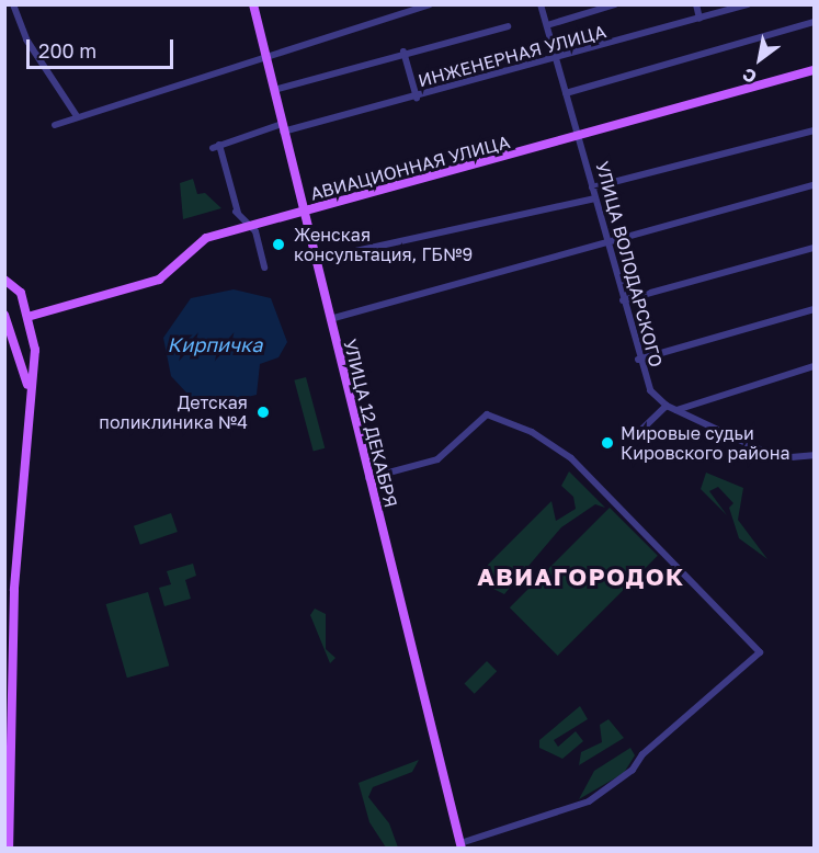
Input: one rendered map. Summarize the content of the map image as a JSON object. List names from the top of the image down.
{
  "streets": {
    "main road": ["АВИАЦИОННАЯ УЛИЦА", "УЛИЦА 12 ДЕКАБРЯ"],
    "street": ["ИНЖЕНЕРНАЯ УЛИЦА", "УЛИЦА ВОЛОДАРСКОГО"]
  },
  "crossings": [
    ["ИНЖЕНЕРНАЯ УЛИЦА", "АВИАЦИОННАЯ УЛИЦА"],
    ["ИНЖЕНЕРНАЯ УЛИЦА", "УЛИЦА ВОЛОДАРСКОГО"],
    ["ИНЖЕНЕРНАЯ УЛИЦА", "УЛИЦА 12 ДЕКАБРЯ"],
    ["АВИАЦИОННАЯ УЛИЦА", "УЛИЦА ВОЛОДАРСКОГО"],
    ["АВИАЦИОННАЯ УЛИЦА", "УЛИЦА 12 ДЕКАБРЯ"]
  ],
  "districts": ["АВИАГОРОДОК"],
  "water": ["Кирпичка"],
  "places": ["Женская консультация, ГБ№9", "Детская поликлиника №4", "Мировые судьи Кировского района"],
  "scale_bar": "200 m",
  "north": "bottom left"
}
